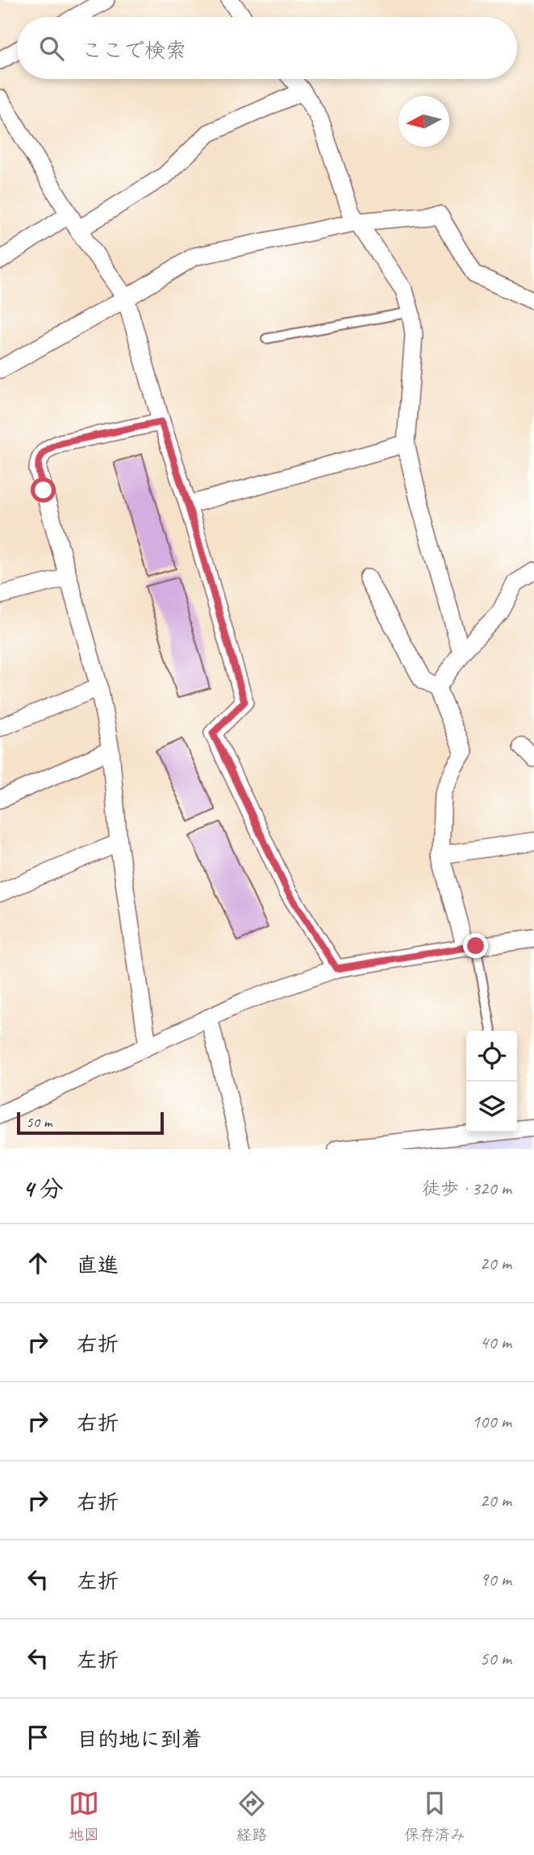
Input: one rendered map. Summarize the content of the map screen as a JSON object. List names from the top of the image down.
{
  "scale_bar": "50 m",
  "north": "left",
  "page": {
    "search": "ここで検索",
    "scale": "50 m",
    "heading": ["4 分", "徒歩 · 320 m"],
    "list": [
      ["直進", "20 m"],
      ["右折", "40 m"],
      ["右折", "100 m"],
      ["右折", "20 m"],
      ["左折", "90 m"],
      ["左折", "50 m"],
      "目的地に到着"
    ],
    "nav": ["地図", "経路", "保存済み"]
  }
}
